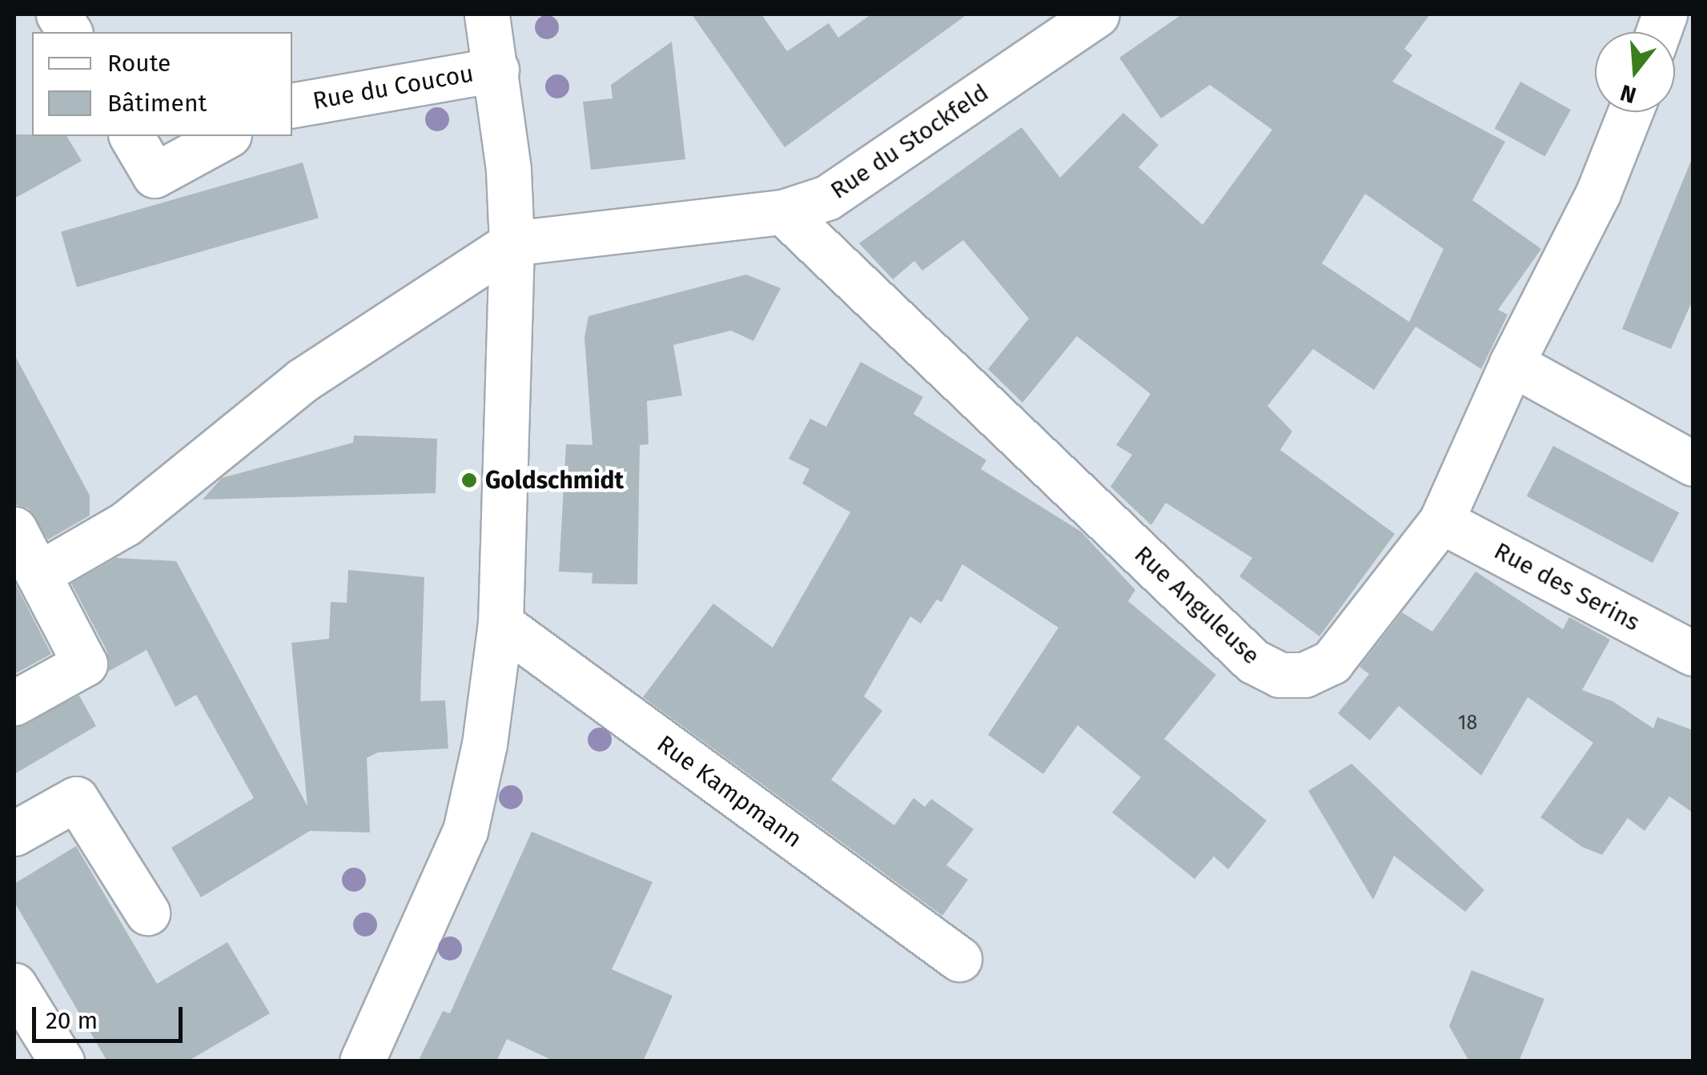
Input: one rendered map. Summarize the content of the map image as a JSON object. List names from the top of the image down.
{
  "streets": {
    "street": [
      "Rue du Coucou",
      "Rue du Stockfeld",
      "Rue des Serins",
      "Rue Anguleuse",
      "Rue Kampmann"
    ]
  },
  "crossings": [
    ["Rue du Stockfeld", "Rue Anguleuse"],
    ["Rue des Serins", "Rue Anguleuse"]
  ],
  "places": ["Goldschmidt"],
  "house_numbers": ["18"],
  "legend": ["Route", "Bâtiment"],
  "scale_bar": "20 m",
  "north": "bottom"
}
